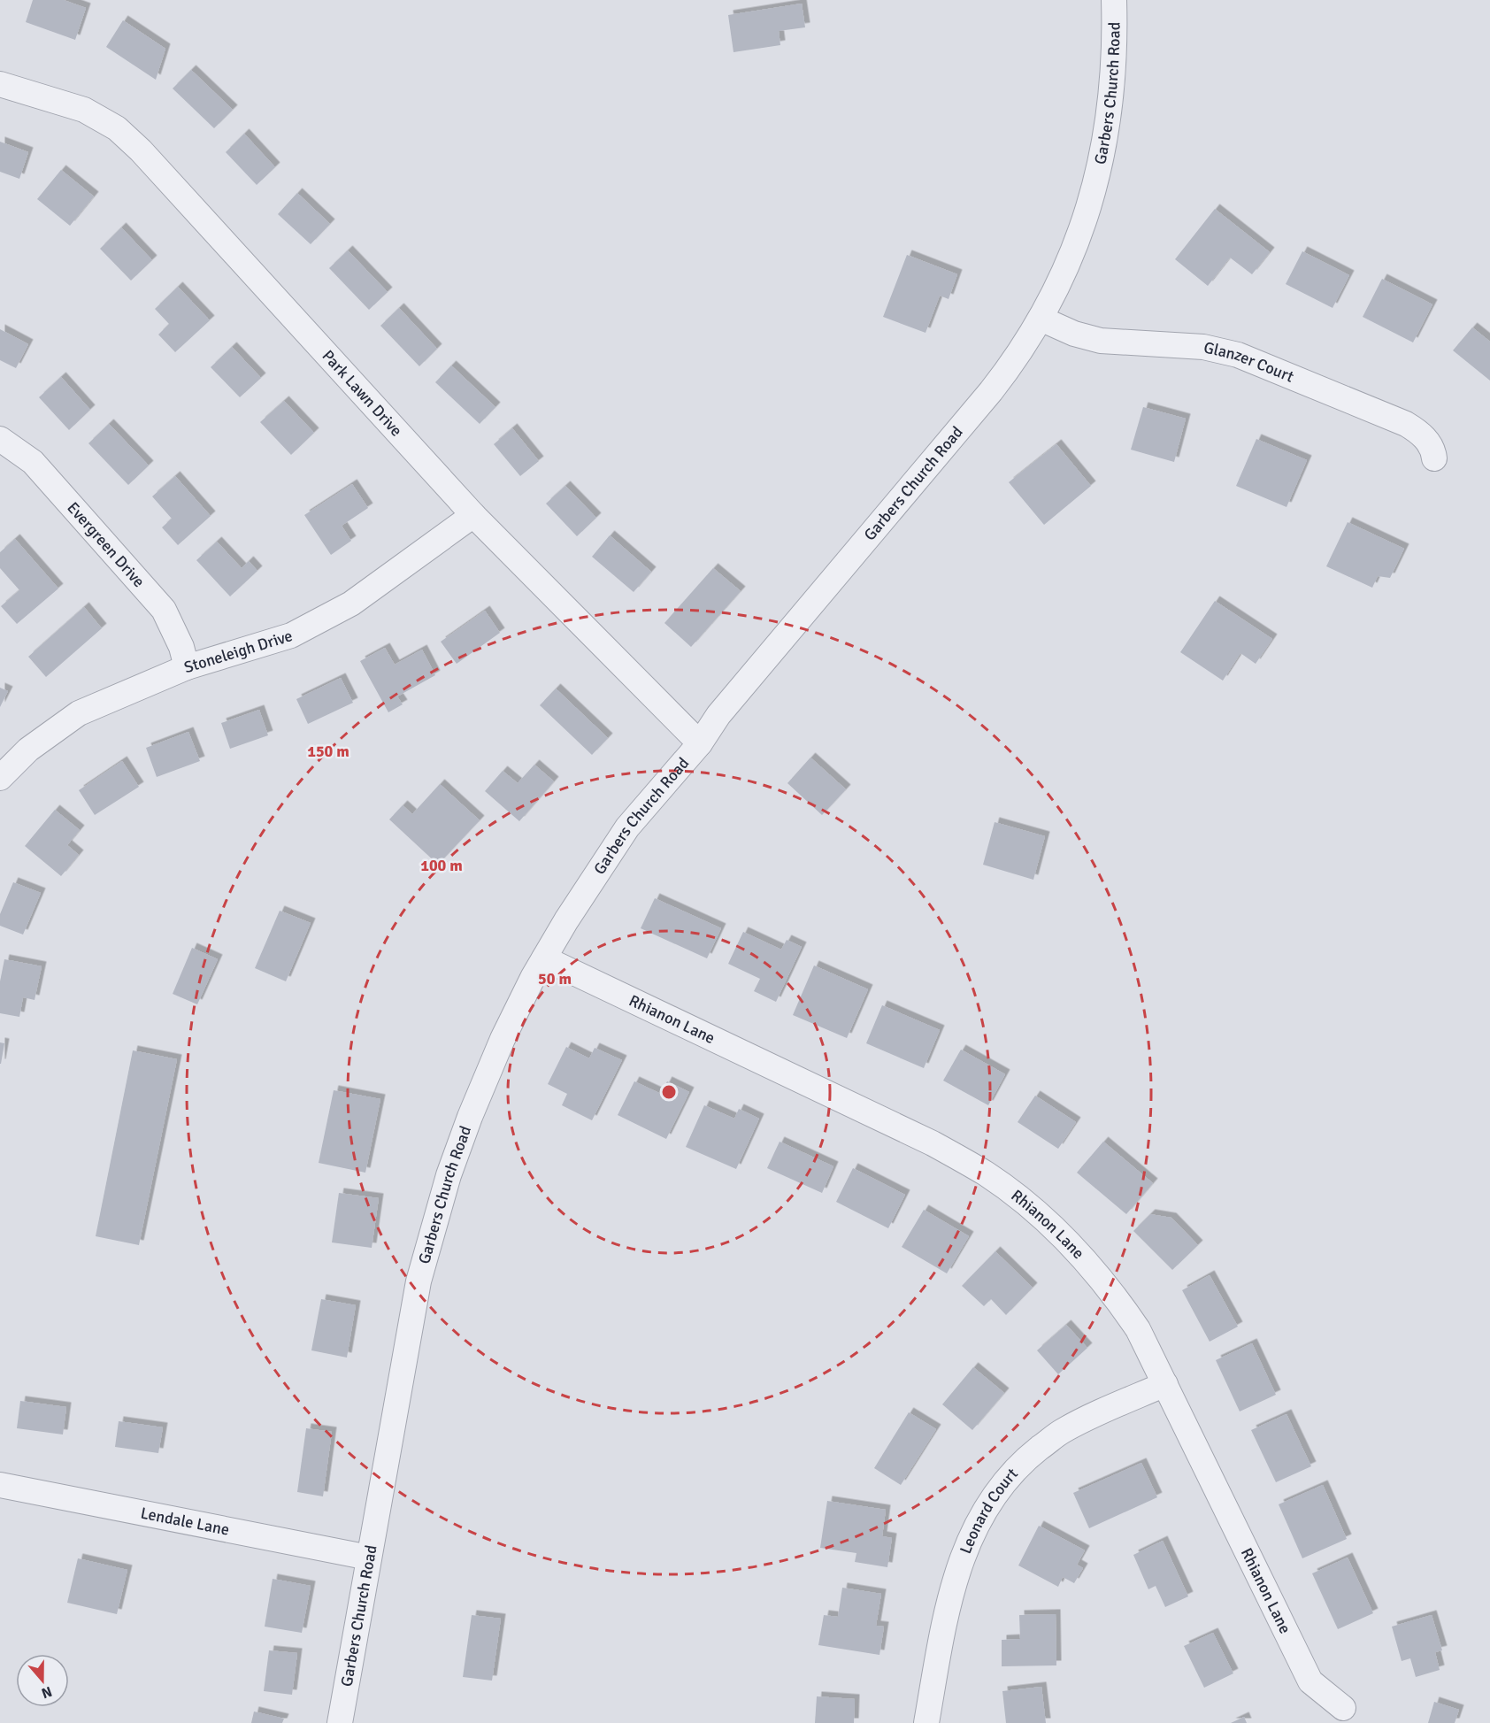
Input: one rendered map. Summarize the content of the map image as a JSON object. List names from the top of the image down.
{
  "streets": {
    "street": [
      "Garbers Church Road",
      "Glanzer Court",
      "Park Lawn Drive",
      "Evergreen Drive",
      "Stoneleigh Drive",
      "Rhianon Lane",
      "Leonard Court",
      "Lendale Lane"
    ]
  },
  "crossings": [
    ["Garbers Church Road", "Glanzer Court"],
    ["Garbers Church Road", "Park Lawn Drive"],
    ["Garbers Church Road", "Rhianon Lane"],
    ["Garbers Church Road", "Lendale Lane"],
    ["Park Lawn Drive", "Stoneleigh Drive"],
    ["Evergreen Drive", "Stoneleigh Drive"],
    ["Rhianon Lane", "Leonard Court"]
  ],
  "north": "bottom",
  "rings": ["150 m", "100 m", "50 m"]
}
